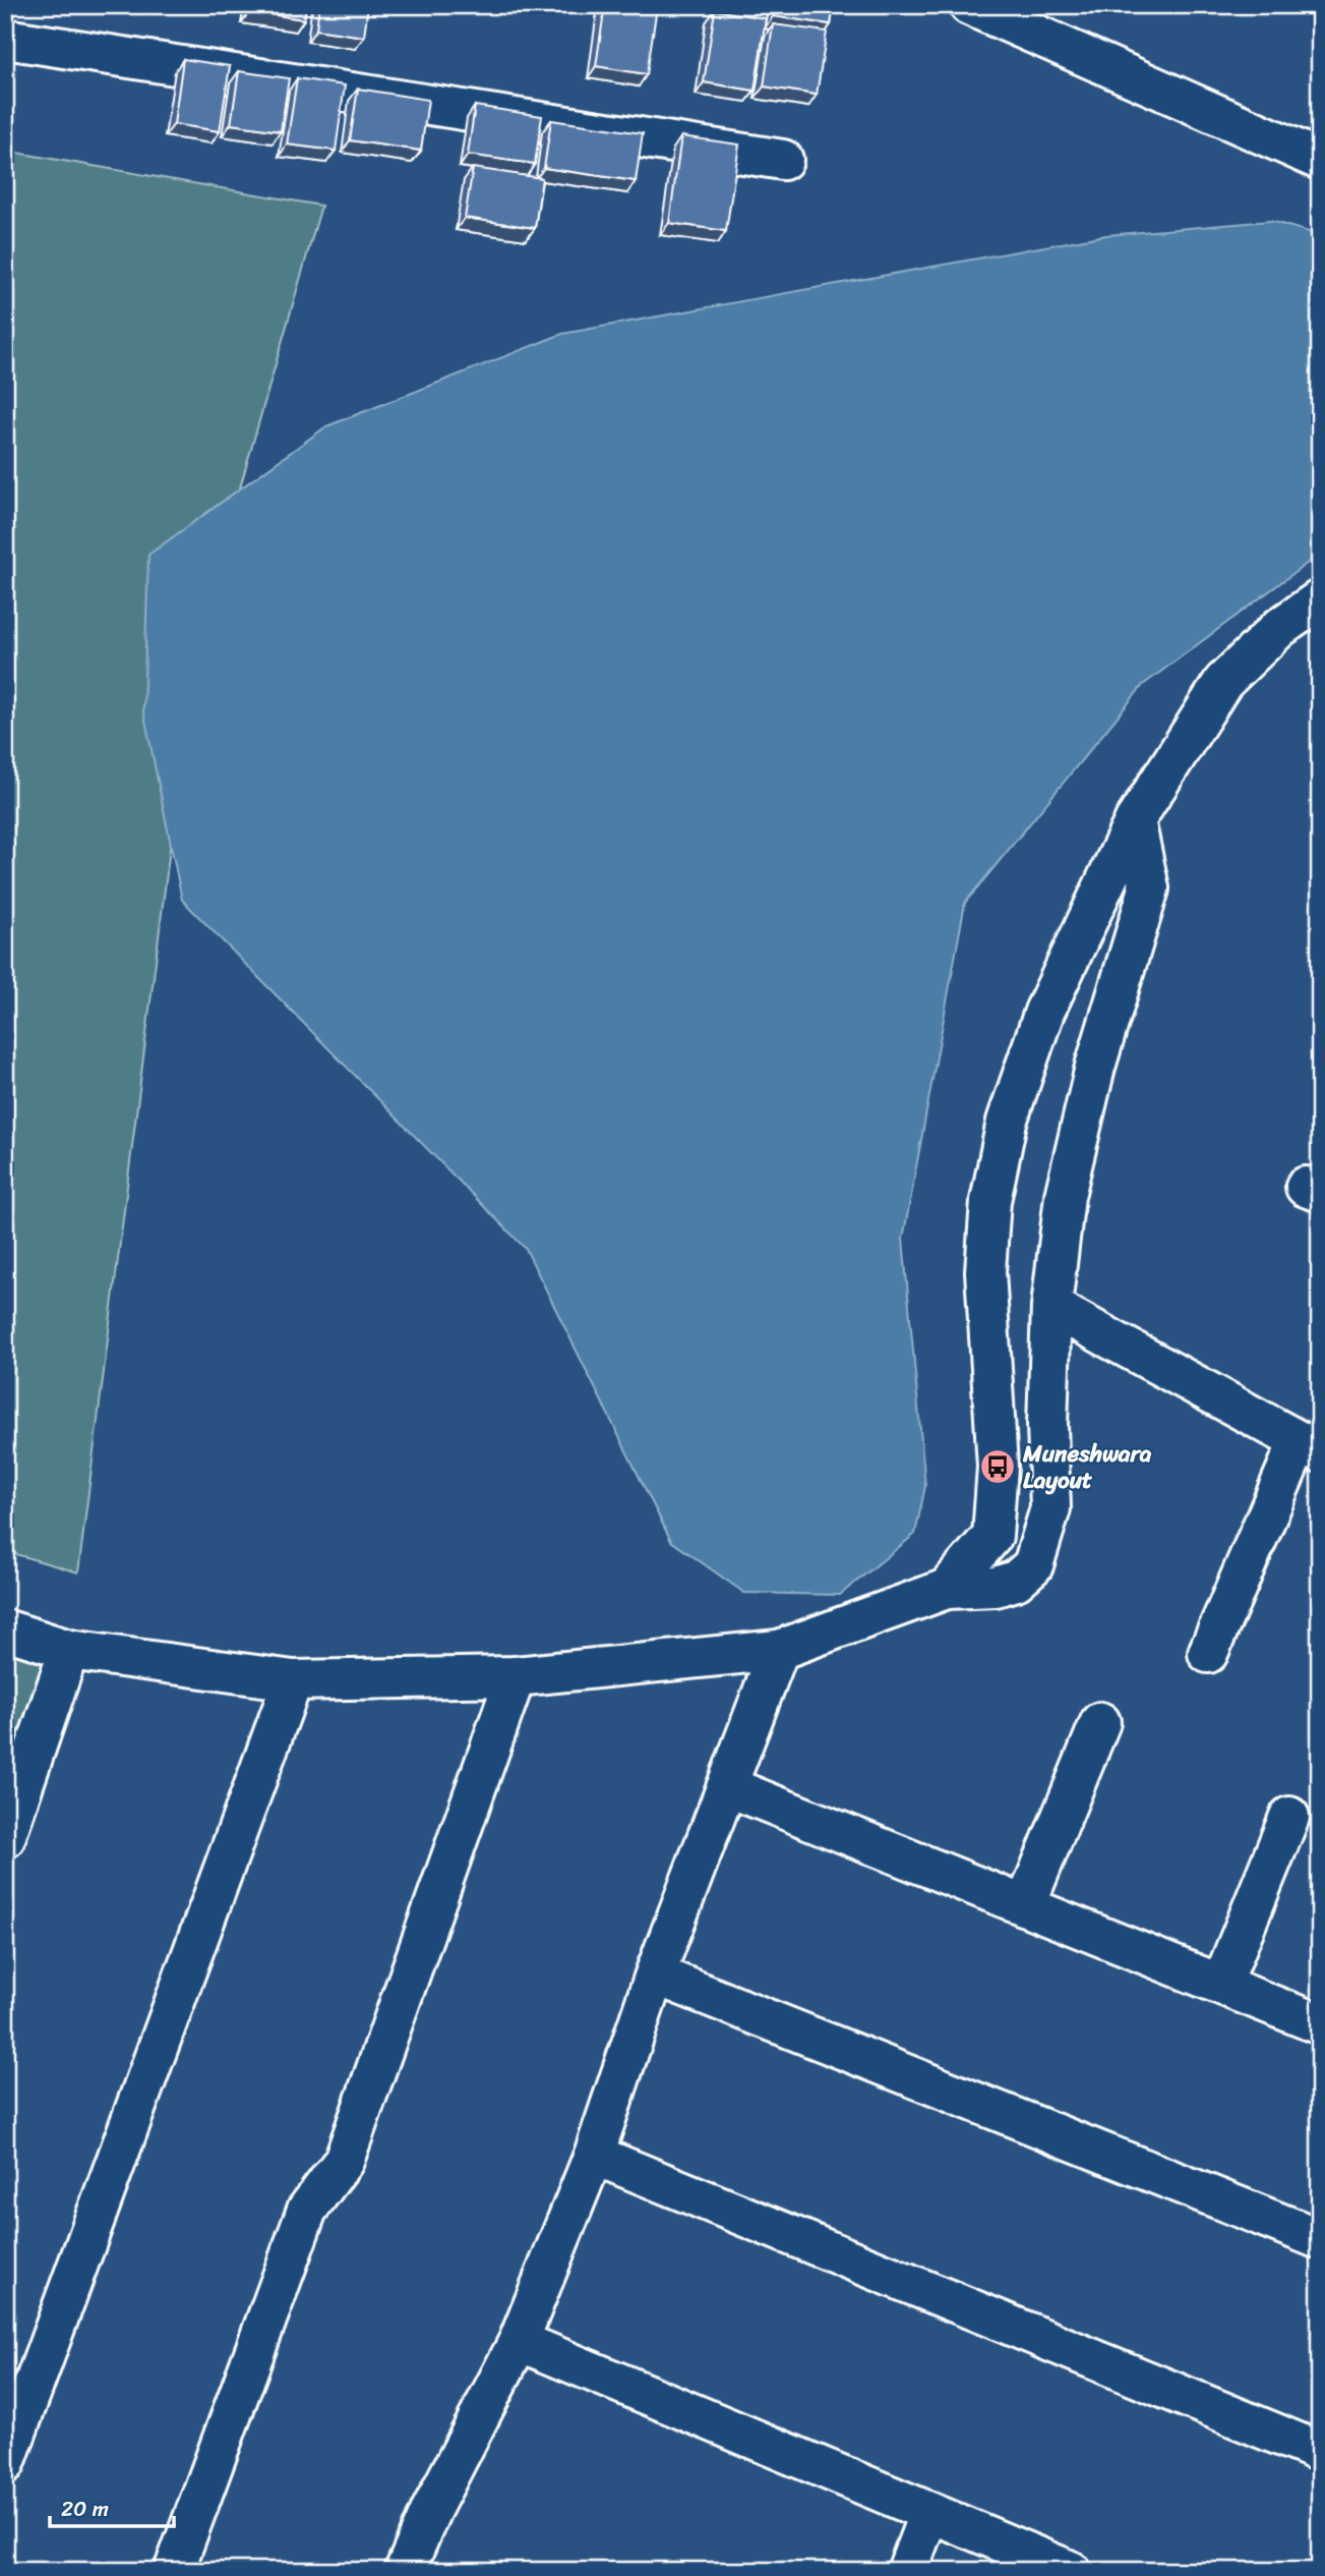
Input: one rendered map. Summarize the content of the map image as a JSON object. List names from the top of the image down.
{
  "places": {
    "bus stop": ["Muneshwara Layout"]
  },
  "scale_bar": "20 m"
}
